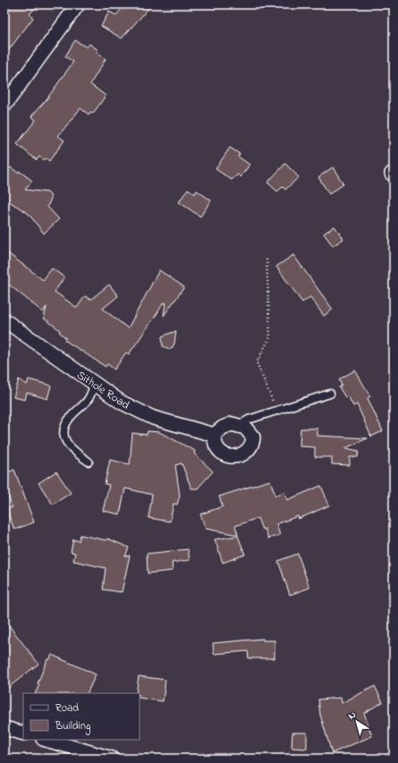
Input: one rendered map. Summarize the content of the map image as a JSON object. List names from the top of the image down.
{
  "streets": {
    "street": ["Sithole Road"]
  },
  "legend": ["Road", "Building"],
  "north": "top left"
}
